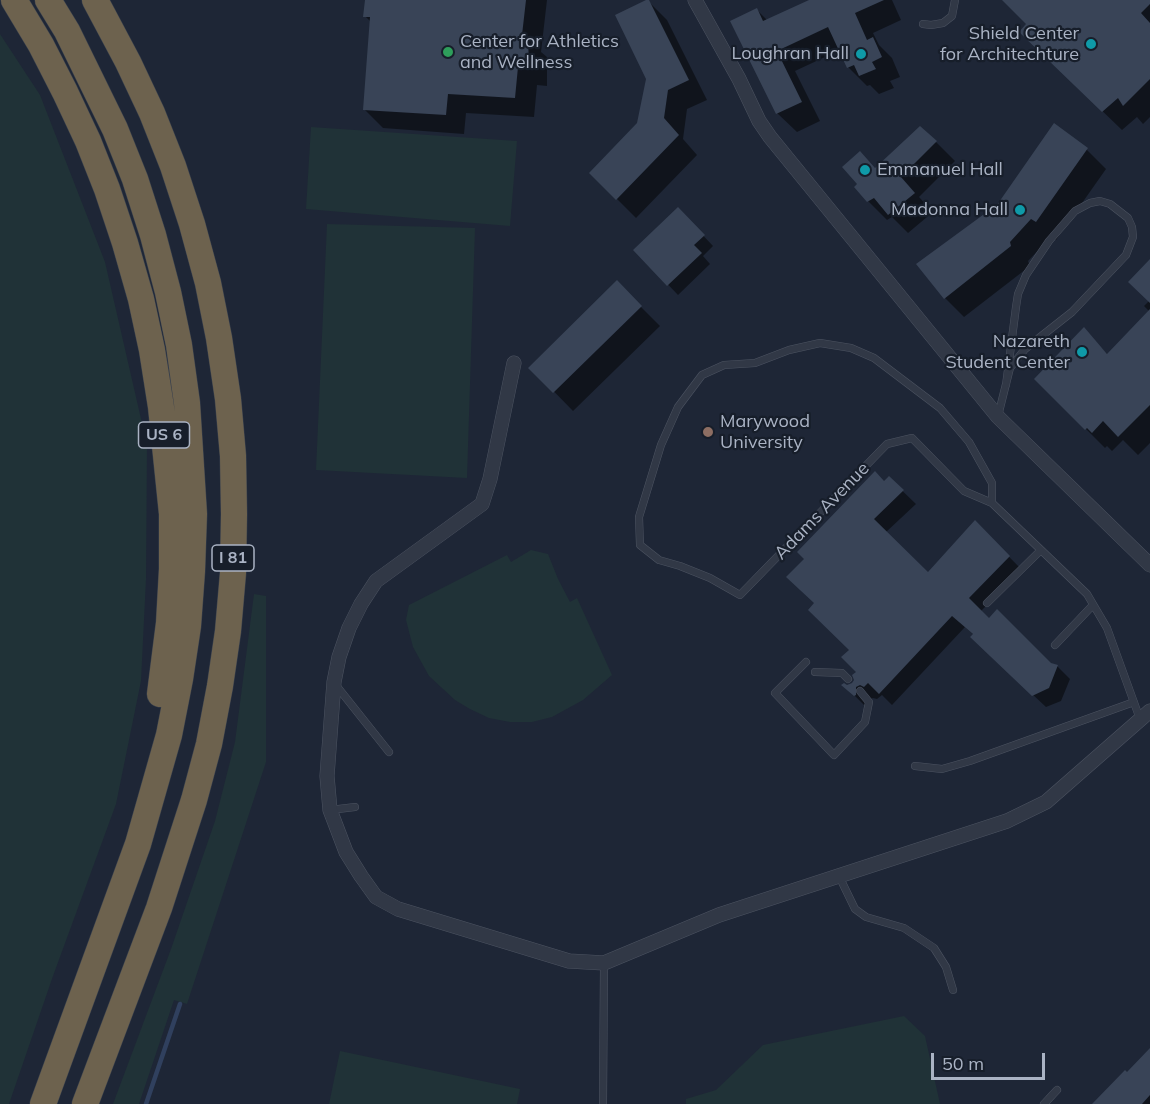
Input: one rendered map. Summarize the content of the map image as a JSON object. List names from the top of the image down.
{
  "streets": {
    "highway": ["US 6", "I 81"],
    "lane": ["Adams Avenue"]
  },
  "crossings": [
    ["US 6", "I 81"]
  ],
  "places": [
    "Shield Center for Architechture",
    "Center for Athletics and Wellness",
    "Loughran Hall",
    "Emmanuel Hall",
    "Madonna Hall",
    "Nazareth Student Center",
    "Marywood University"
  ],
  "scale_bar": "50 m"
}
